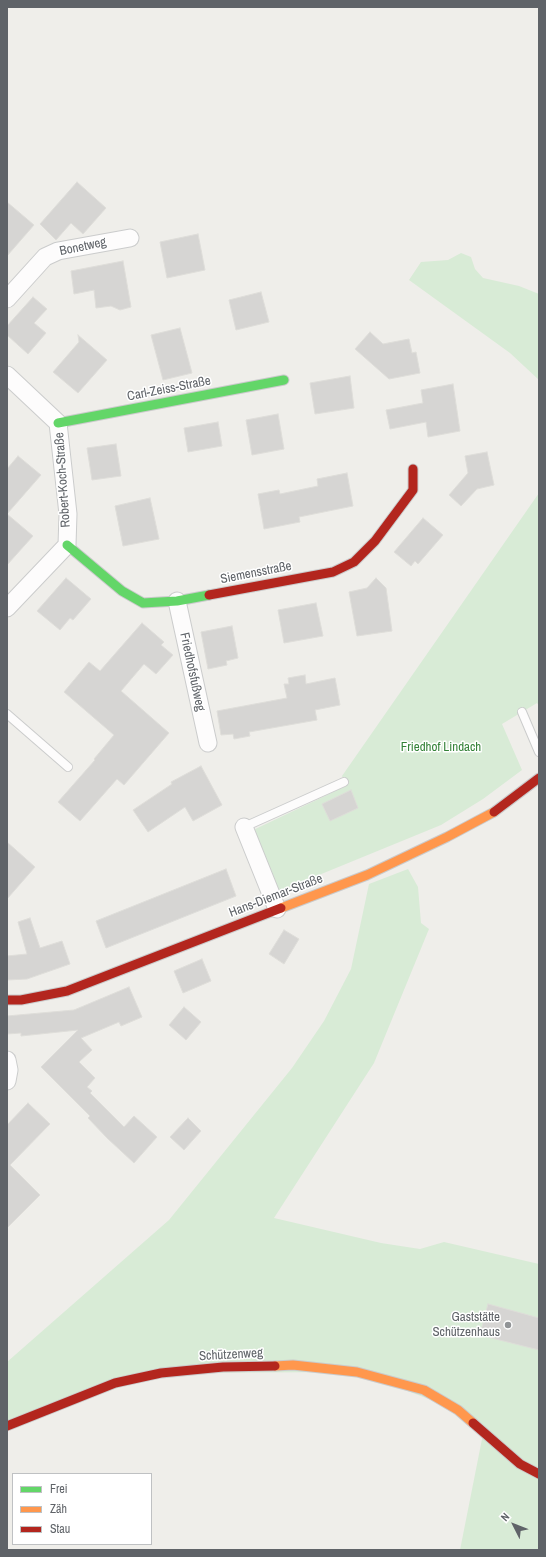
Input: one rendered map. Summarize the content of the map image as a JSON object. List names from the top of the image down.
{
  "streets": {
    "street": [
      "Bonetweg",
      "Carl-Zeiss-Straße",
      "Robert-Koch-Straße",
      "Siemensstraße",
      "Friedhofsfußweg",
      "Hans-Diemar-Straße",
      "Schützenweg"
    ]
  },
  "crossings": [
    ["Carl-Zeiss-Straße", "Robert-Koch-Straße"],
    ["Robert-Koch-Straße", "Siemensstraße"],
    ["Siemensstraße", "Friedhofsfußweg"]
  ],
  "parks": ["Friedhof Lindach"],
  "places": ["Gaststätte Schützenhaus"],
  "legend": ["Frei", "Zäh", "Stau"],
  "north": "top left"
}
